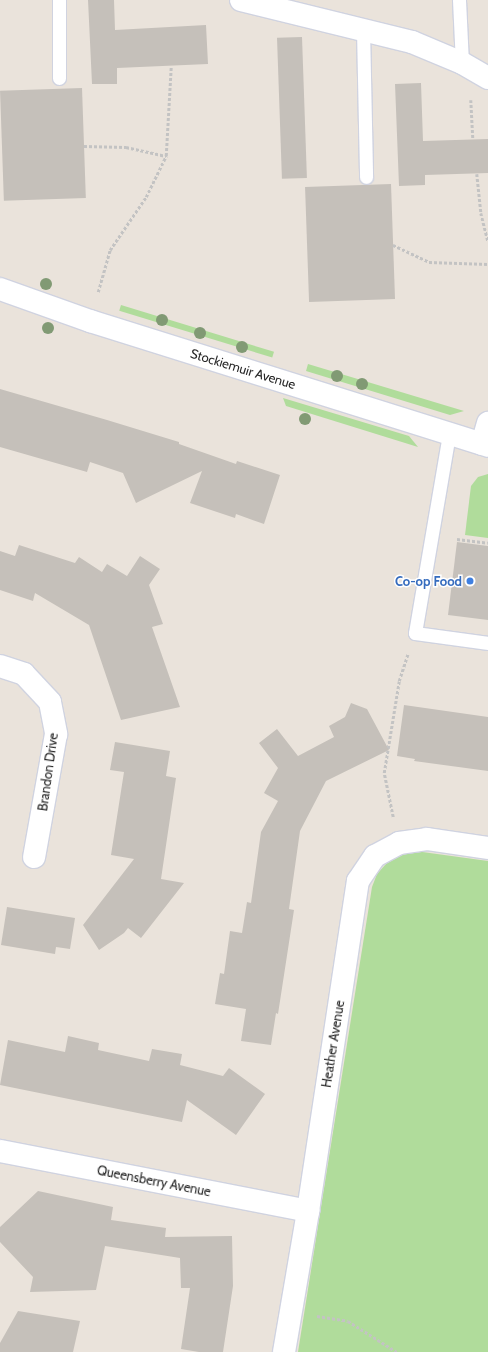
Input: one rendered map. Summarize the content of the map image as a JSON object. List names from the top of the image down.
{
  "streets": {
    "street": [
      "Stockiemuir Avenue",
      "Brandon Drive",
      "Heather Avenue",
      "Queensberry Avenue"
    ]
  },
  "crossings": [
    ["Heather Avenue", "Queensberry Avenue"]
  ],
  "places": ["Co-op Food"]
}
